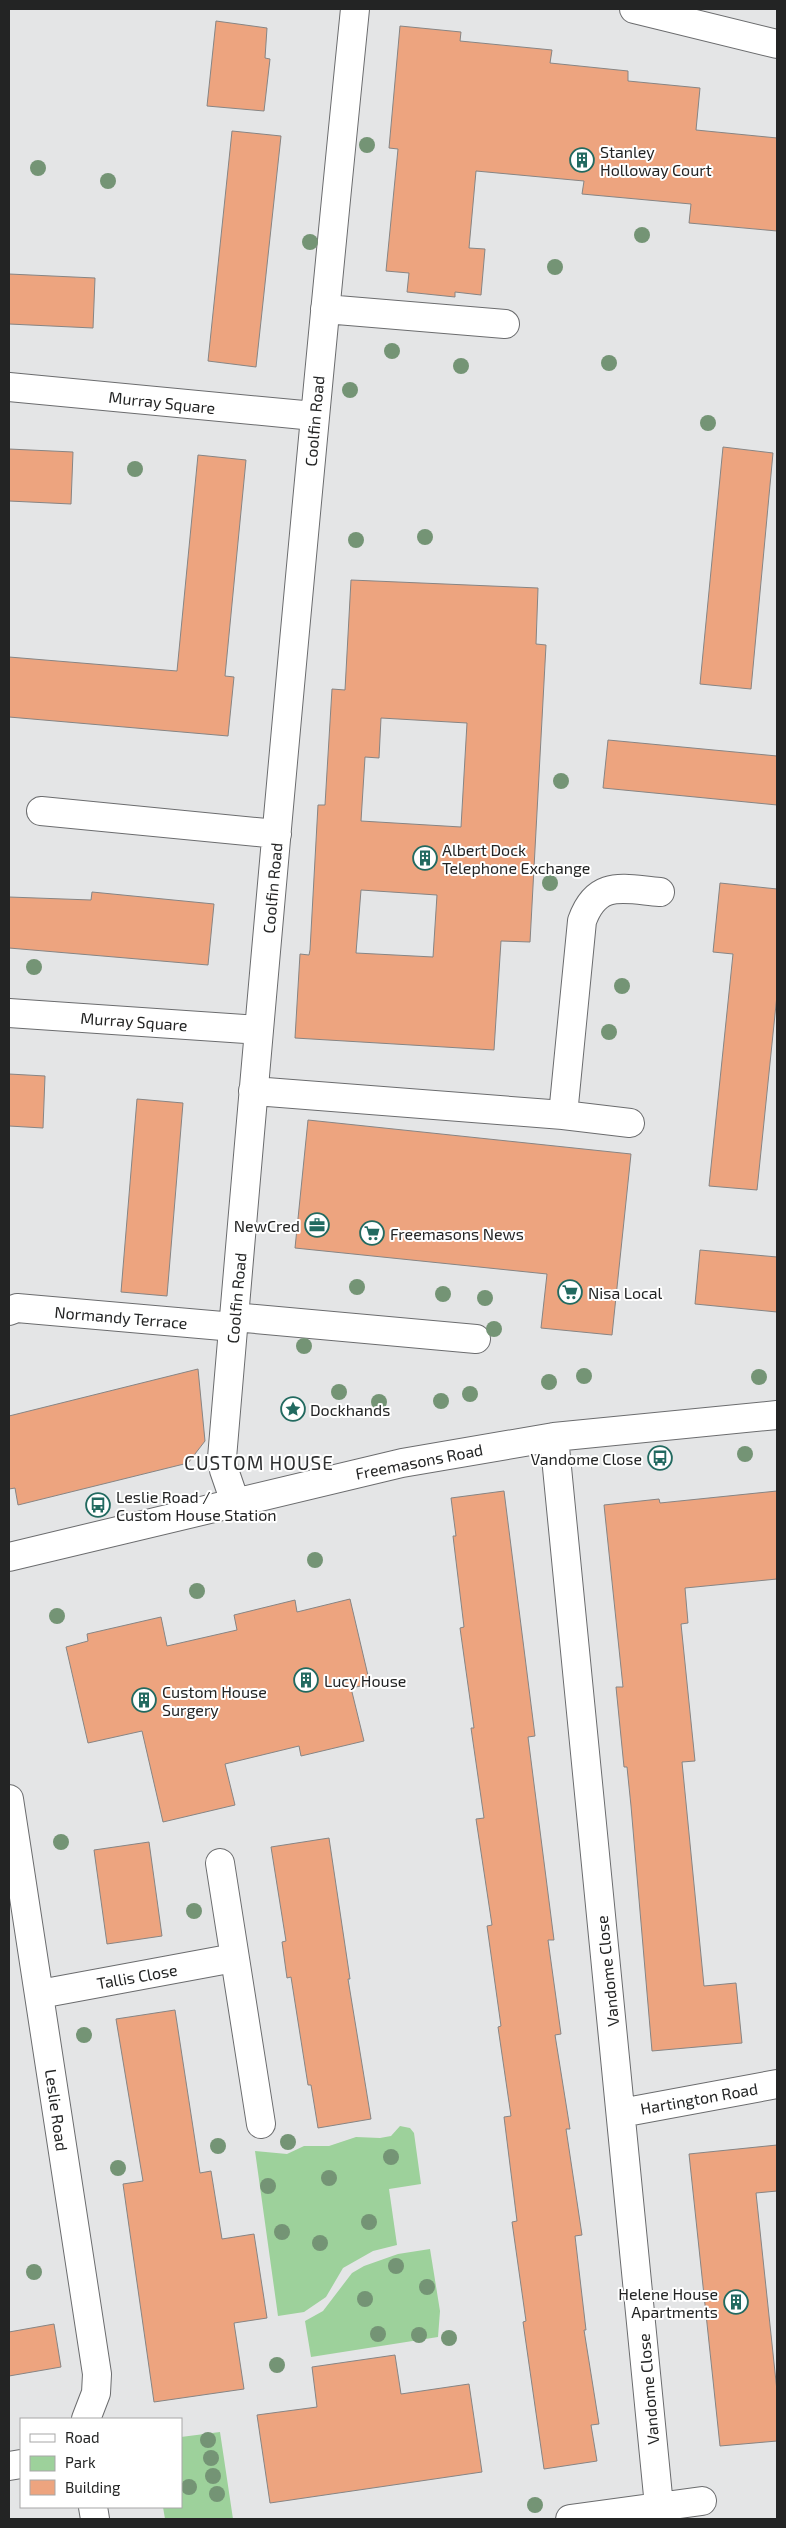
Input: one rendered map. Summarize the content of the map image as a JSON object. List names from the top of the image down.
{
  "streets": {
    "street": [
      "Murray Square",
      "Coolfin Road",
      "Normandy Terrace",
      "Freemasons Road",
      "Vandome Close",
      "Tallis Close",
      "Hartington Road",
      "Leslie Road"
    ]
  },
  "crossings": [
    ["Murray Square", "Coolfin Road"],
    ["Coolfin Road", "Normandy Terrace"],
    ["Coolfin Road", "Freemasons Road"],
    ["Freemasons Road", "Vandome Close"],
    ["Vandome Close", "Hartington Road"],
    ["Tallis Close", "Leslie Road"]
  ],
  "districts": ["CUSTOM HOUSE"],
  "places": {
    "building": [
      "Stanley Holloway Court",
      "Albert Dock Telephone Exchange",
      "Lucy House",
      "Custom House Surgery",
      "Helene House Apartments"
    ],
    "office": ["NewCred"],
    "supermarket": ["Freemasons News", "Nisa Local"],
    "place": ["Dockhands"],
    "bus stop": ["Vandome Close", "Leslie Road / Custom House Station"]
  },
  "legend": ["Road", "Park", "Building"]
}
